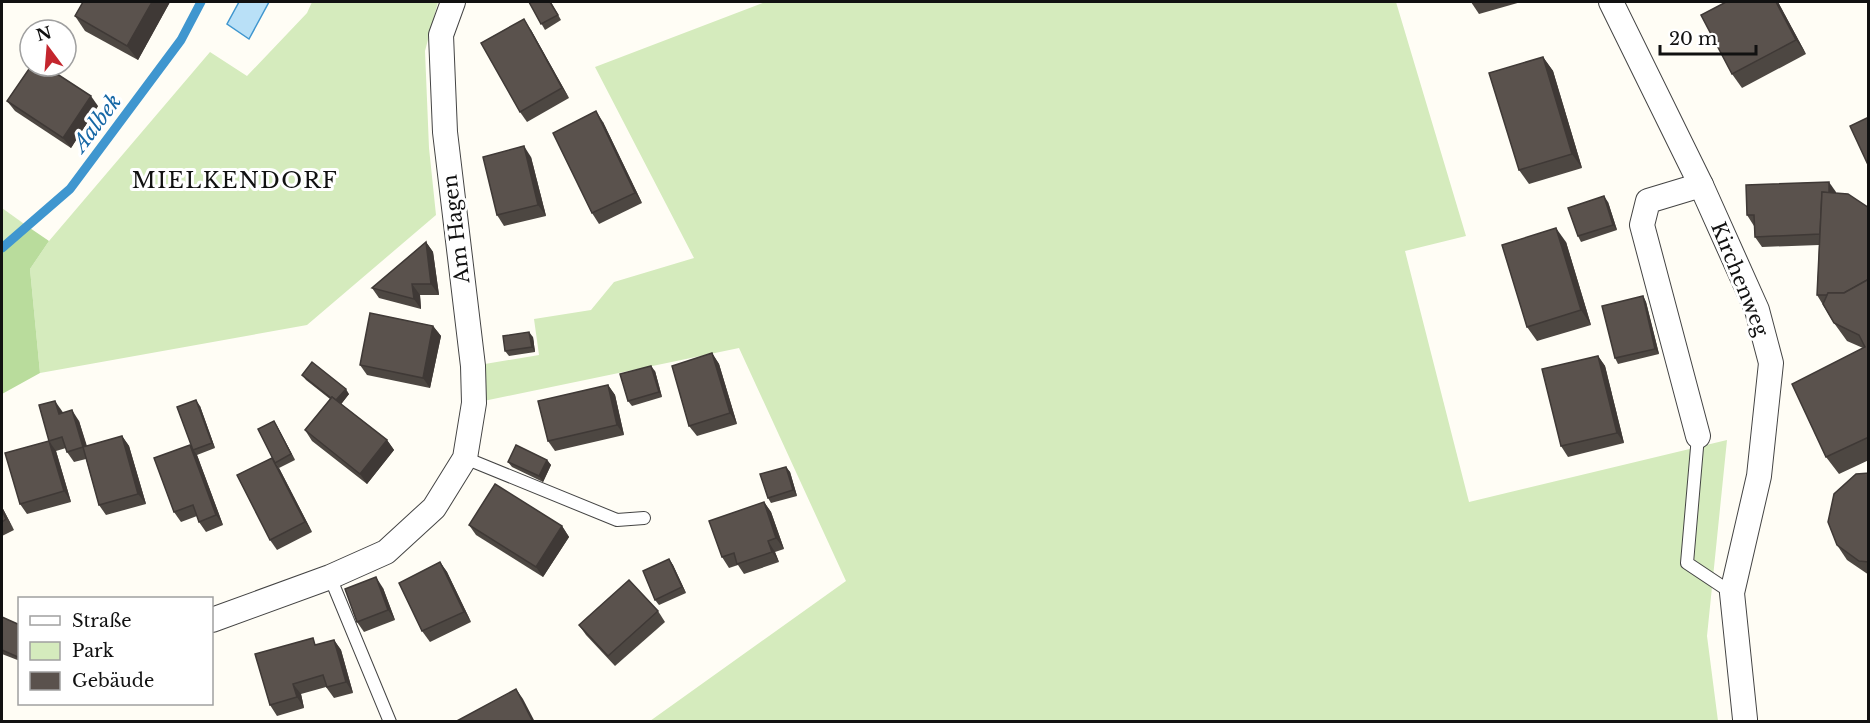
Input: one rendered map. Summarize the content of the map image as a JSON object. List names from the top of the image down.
{
  "streets": {
    "street": ["Am Hagen", "Kirchenweg"]
  },
  "districts": ["MIELKENDORF"],
  "water": ["Aalbek"],
  "legend": ["Straße", "Park", "Gebäude"],
  "scale_bar": "20 m",
  "north": "top"
}
